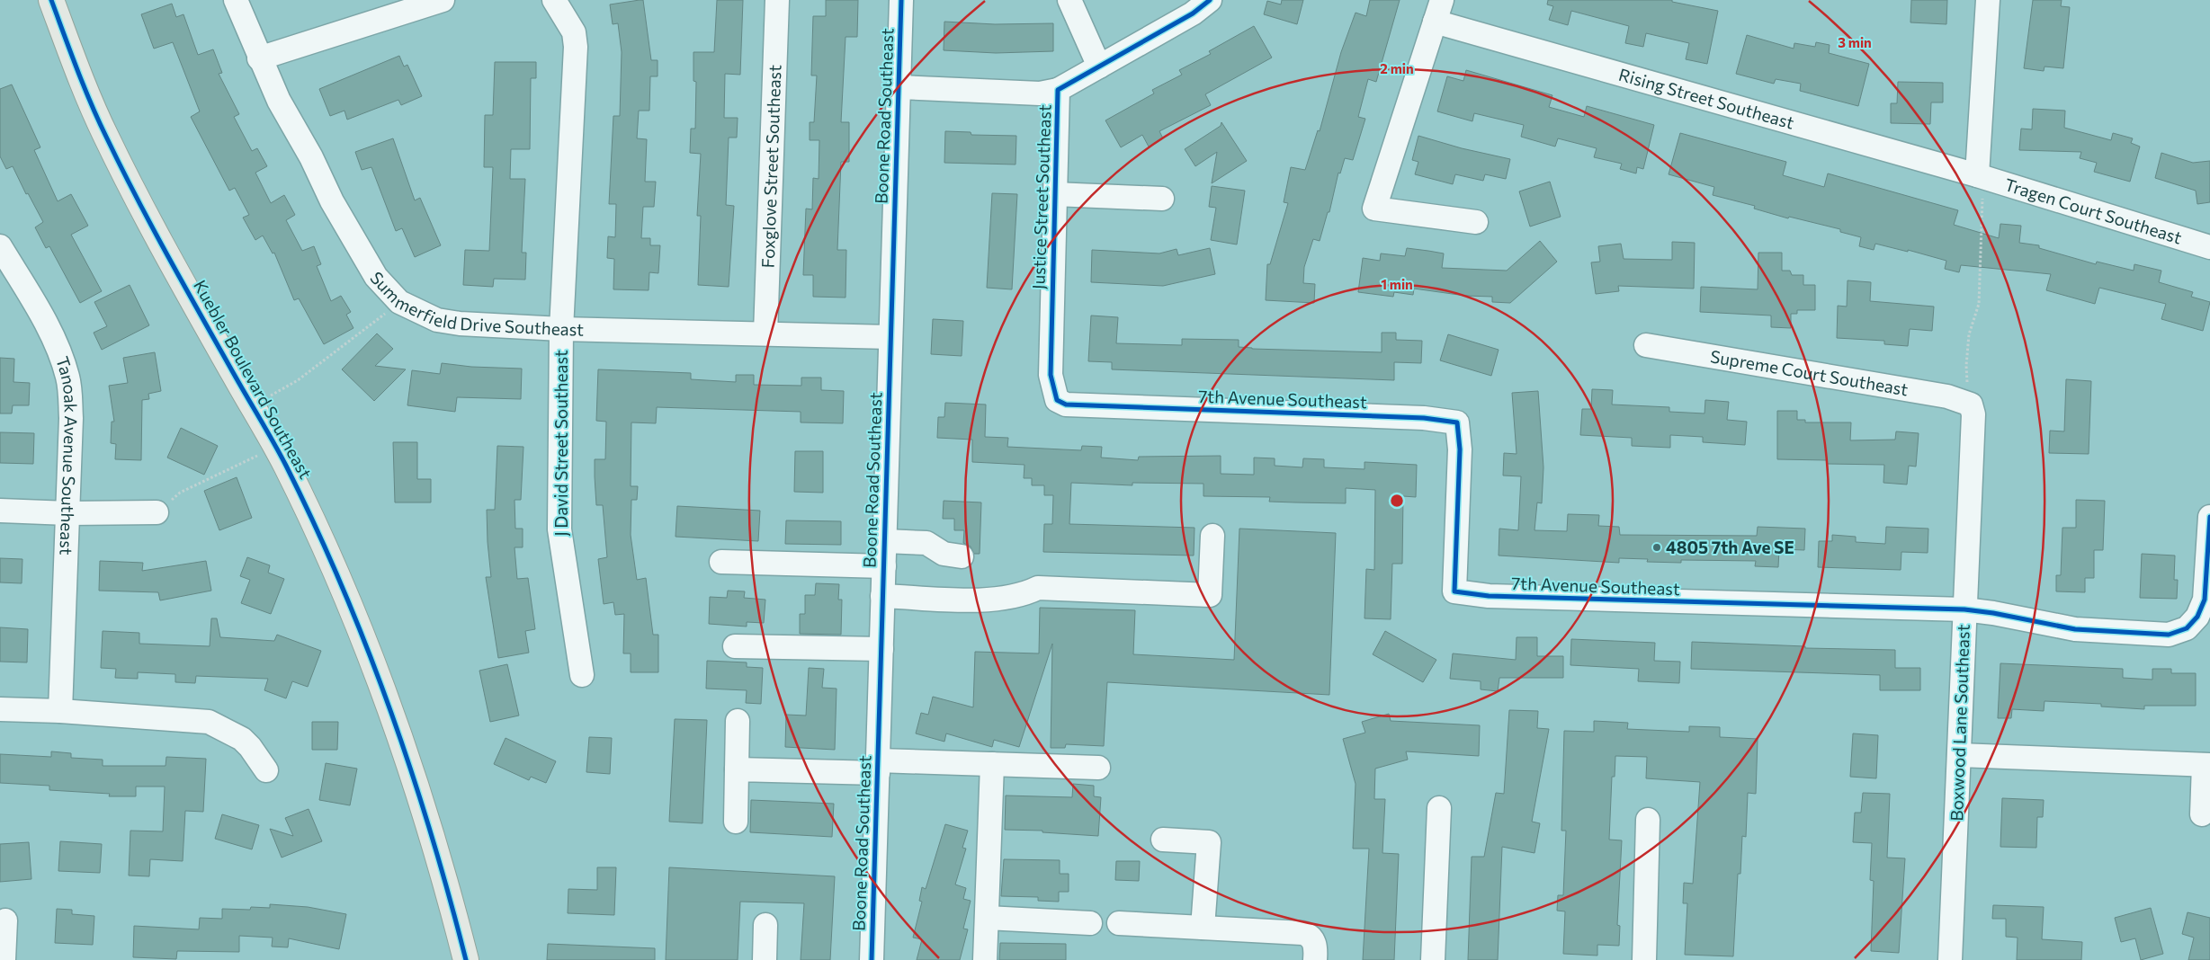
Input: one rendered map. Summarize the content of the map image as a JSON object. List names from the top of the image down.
{
  "streets": {
    "main road": ["Kuebler Boulevard Southeast"],
    "street": [
      "Rising Street Southeast",
      "Boone Road Southeast",
      "Foxglove Street Southeast",
      "Justice Street Southeast",
      "Tragen Court Southeast",
      "Summerfield Drive Southeast",
      "Supreme Court Southeast",
      "7th Avenue Southeast",
      "J David Street Southeast",
      "Tanoak Avenue Southeast",
      "Boxwood Lane Southeast"
    ]
  },
  "crossings": [
    ["Rising Street Southeast", "Tragen Court Southeast"],
    ["Boone Road Southeast", "Summerfield Drive Southeast"],
    ["Foxglove Street Southeast", "Summerfield Drive Southeast"],
    ["Justice Street Southeast", "7th Avenue Southeast"],
    ["Summerfield Drive Southeast", "J David Street Southeast"],
    ["Supreme Court Southeast", "Boxwood Lane Southeast"],
    ["7th Avenue Southeast", "Boxwood Lane Southeast"]
  ],
  "places": ["4805 7th Ave SE"],
  "rings": ["3 min", "2 min", "1 min"]
}
